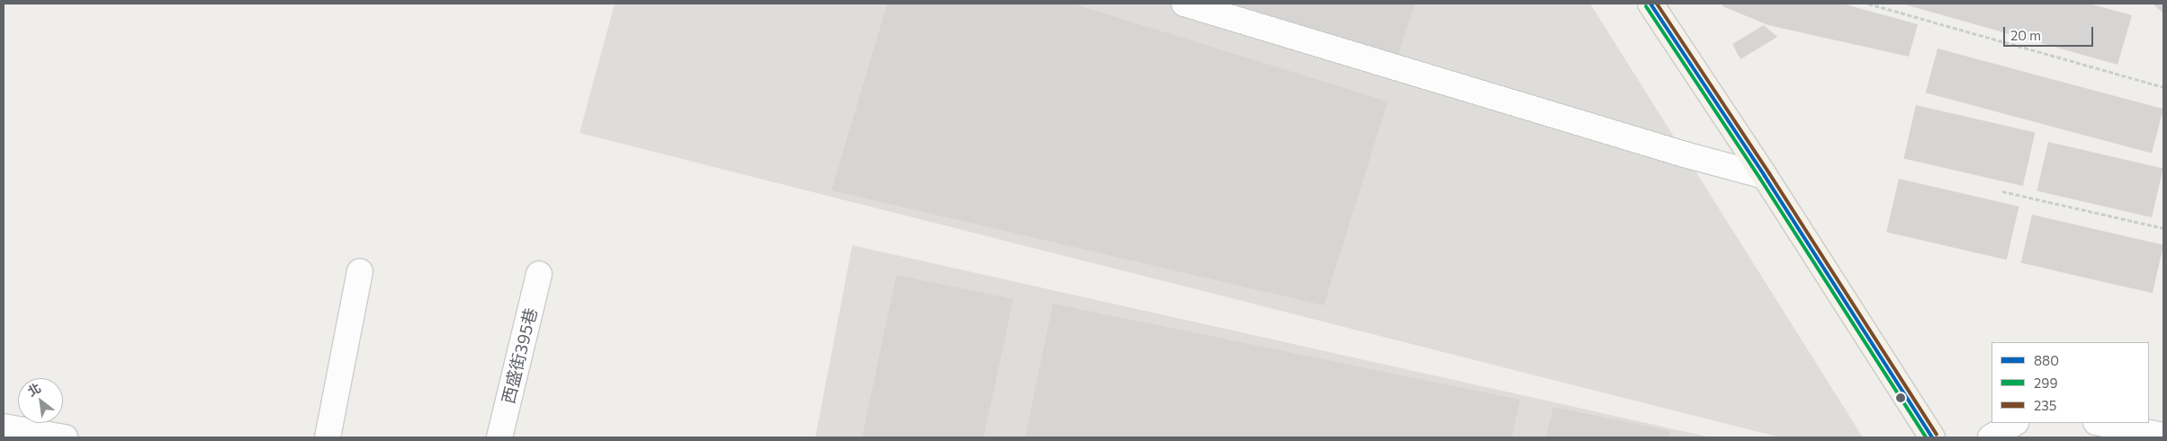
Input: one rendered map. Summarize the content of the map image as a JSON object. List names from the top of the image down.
{
  "streets": {
    "street": ["西盛街395巷"]
  },
  "lines": ["transit line 880", "transit line 235", "transit line 299"],
  "legend": ["880", "299", "235"],
  "scale_bar": "20 m",
  "north": "top left"
}
